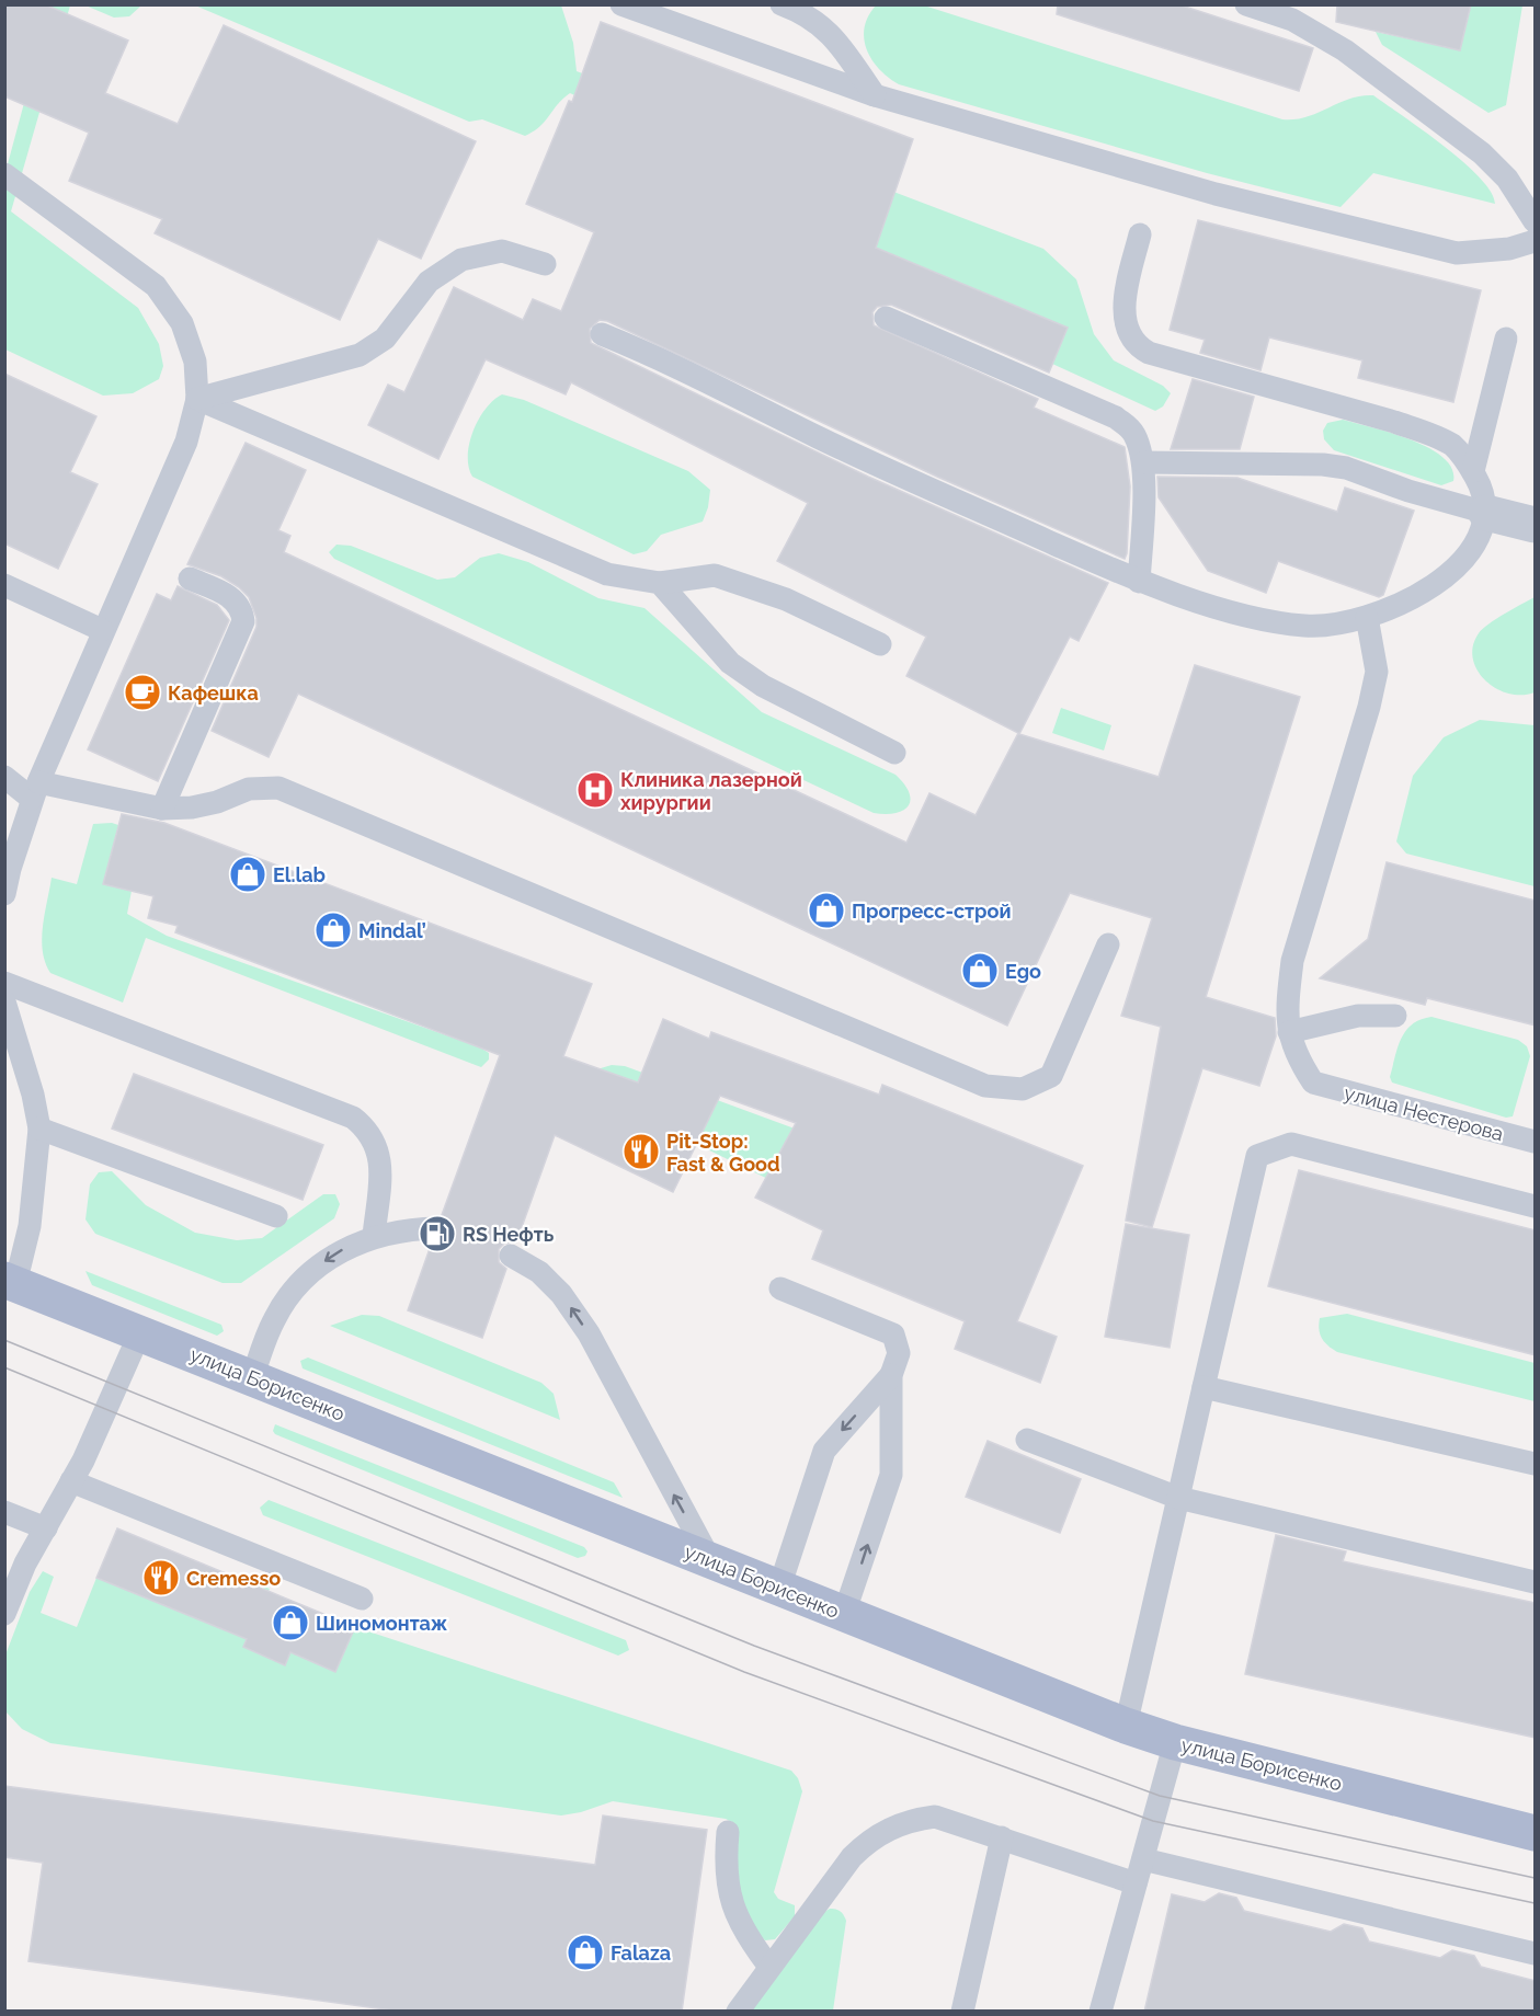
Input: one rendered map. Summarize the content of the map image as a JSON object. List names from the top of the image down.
{
  "streets": {
    "main road": ["улица Борисенко"],
    "lane": ["улица Нестерова"]
  },
  "places": {
    "cafe": ["Кафешка"],
    "hospital": ["Клиника лазерной хирургии"],
    "shop": [
      "El.lab",
      "Прогресс-строй",
      "Mindal’",
      "Ego",
      "Шиномонтаж",
      "Falaza"
    ],
    "restaurant": ["Pit-Stop: Fast & Good", "Cremesso"],
    "fuel station": ["RS Нефть"]
  }
}
